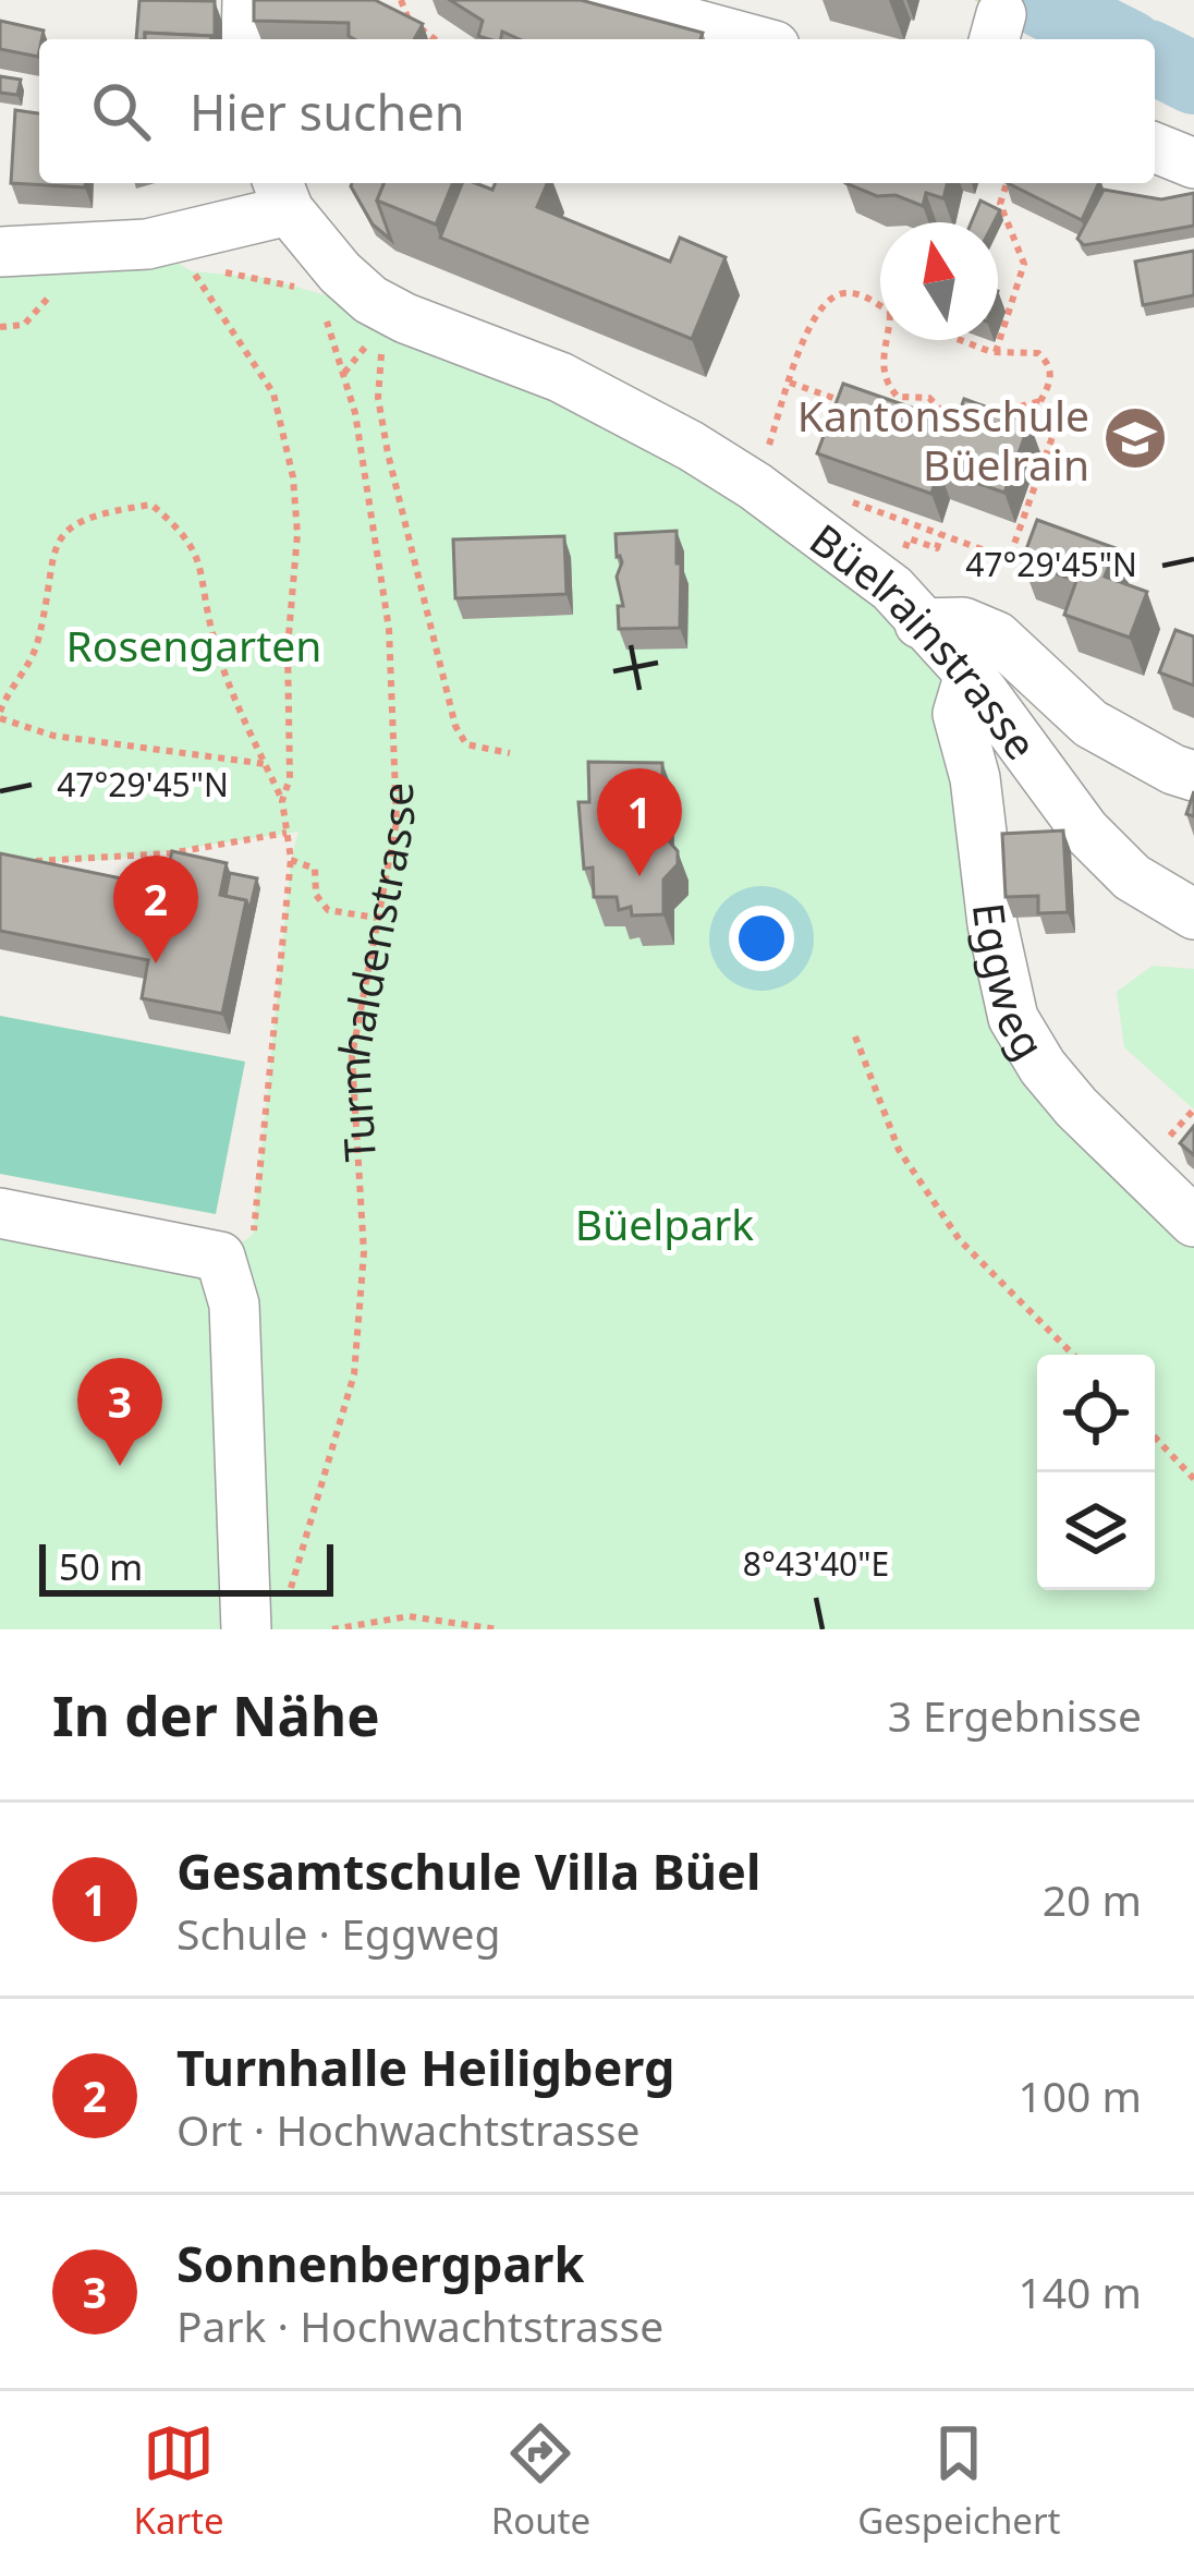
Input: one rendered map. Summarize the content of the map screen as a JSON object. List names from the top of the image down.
{
  "streets": {
    "street": ["Büelrainstrasse", "Eggweg"],
    "path": ["Turmhaldenstrasse"]
  },
  "crossings": [
    ["Büelrainstrasse", "Eggweg"]
  ],
  "parks": ["Rosengarten", "Büelpark"],
  "places": {
    "school or university": ["Kantonsschule Büelrain"]
  },
  "scale_bar": "50 m",
  "north": "top",
  "page": {
    "search": "Hier suchen",
    "pins": ["1", "2", "3"],
    "scale": "50 m",
    "heading": ["In der Nähe", "3 Ergebnisse"],
    "list": [
      {
        "mark": "1",
        "name": "Gesamtschule Villa Büel",
        "note": "Schule · Eggweg",
        "value": "20 m"
      },
      {
        "mark": "2",
        "name": "Turnhalle Heiligberg",
        "note": "Ort · Hochwachtstrasse",
        "value": "100 m"
      },
      {
        "mark": "3",
        "name": "Sonnenbergpark",
        "note": "Park · Hochwachtstrasse",
        "value": "140 m"
      }
    ],
    "nav": ["Karte", "Route", "Gespeichert"]
  },
  "coordinates": ["47°29'45\"N", "8°43'40\"E"]
}
